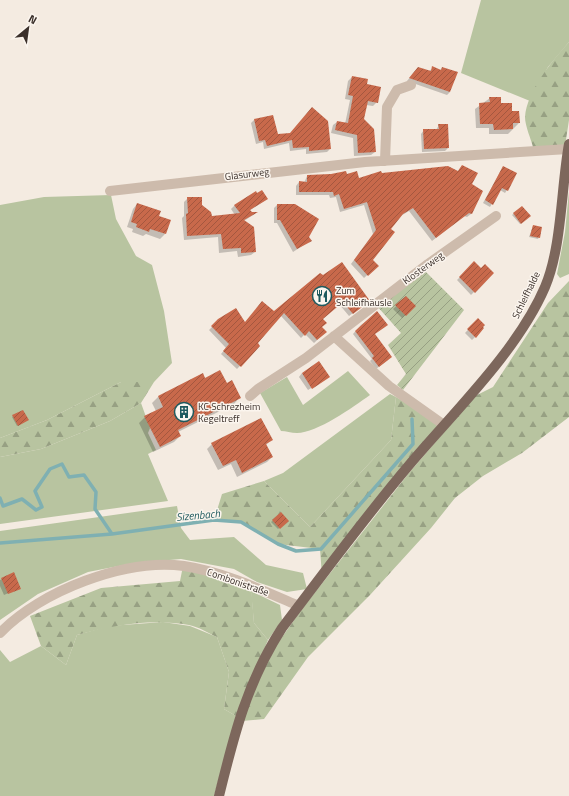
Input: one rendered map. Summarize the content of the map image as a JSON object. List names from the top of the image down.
{
  "streets": {
    "main road": ["Schleifhalde"],
    "street": ["Glasurweg", "Klosterweg", "Combonistraße"]
  },
  "crossings": [
    ["Glasurweg", "Schleifhalde"],
    ["Schleifhalde", "Combonistraße"]
  ],
  "water": ["Sizenbach"],
  "places": {
    "restaurant": ["Zum Schleifhäusle"],
    "building": ["KC Schrezheim Kegeltreff"]
  },
  "north": "top right"
}
